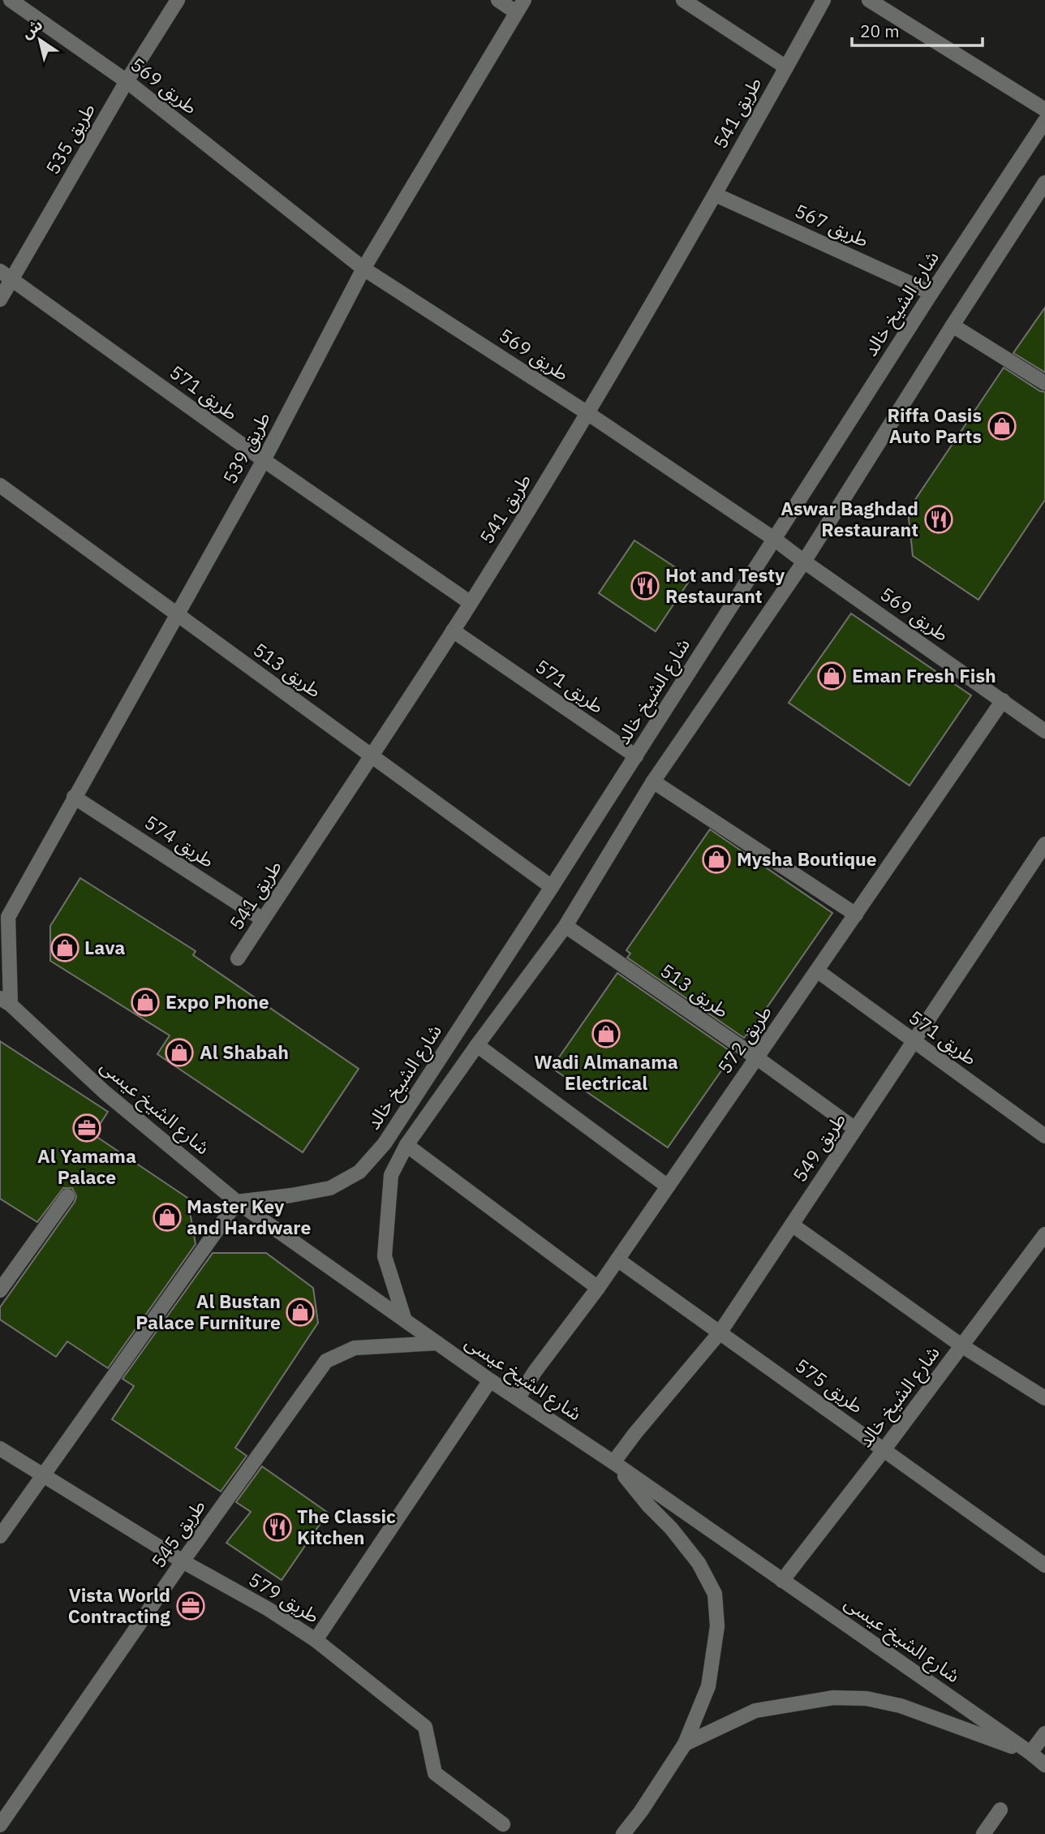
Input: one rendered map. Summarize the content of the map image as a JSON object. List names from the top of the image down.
{
  "streets": {
    "street": [
      "طريق 569",
      "طريق 541",
      "طريق 535",
      "طريق 567",
      "شارع الشيخ خالد",
      "طريق 571",
      "طريق 539",
      "طريق 513",
      "طريق 574",
      "طريق 572",
      "شارع الشيخ عيسى",
      "طريق 549",
      "طريق 575",
      "طريق 545",
      "طريق 579"
    ]
  },
  "crossings": [
    ["طريق 569", "طريق 541"],
    ["طريق 569", "طريق 535"],
    ["طريق 569", "شارع الشيخ خالد"],
    ["طريق 569", "طريق 539"],
    ["طريق 569", "طريق 572"],
    ["طريق 541", "طريق 567"],
    ["طريق 541", "طريق 571"],
    ["طريق 541", "طريق 513"],
    ["طريق 541", "طريق 574"],
    ["طريق 535", "طريق 571"],
    ["طريق 567", "شارع الشيخ خالد"],
    ["شارع الشيخ خالد", "طريق 571"],
    ["شارع الشيخ خالد", "طريق 513"],
    ["شارع الشيخ خالد", "شارع الشيخ عيسى"],
    ["شارع الشيخ خالد", "طريق 575"],
    ["طريق 571", "طريق 539"],
    ["طريق 571", "طريق 572"],
    ["طريق 571", "طريق 549"],
    ["طريق 539", "طريق 513"],
    ["طريق 539", "طريق 574"],
    ["طريق 539", "شارع الشيخ عيسى"],
    ["طريق 513", "طريق 572"],
    ["طريق 513", "طريق 549"],
    ["طريق 572", "شارع الشيخ عيسى"],
    ["طريق 572", "طريق 575"],
    ["شارع الشيخ عيسى", "طريق 549"],
    ["شارع الشيخ عيسى", "طريق 545"],
    ["طريق 549", "طريق 575"],
    ["طريق 545", "طريق 579"]
  ],
  "places": {
    "shop": [
      "Riffa Oasis Auto Parts",
      "Eman Fresh Fish",
      "Mysha Boutique",
      "Lava",
      "Expo Phone",
      "Wadi Almanama Electrical",
      "Al Shabah",
      "Master Key and Hardware",
      "Al Bustan Palace Furniture"
    ],
    "restaurant": ["Aswar Baghdad Restaurant", "Hot and Testy Restaurant", "The Classic Kitchen"],
    "office": ["Al Yamama Palace", "Vista World Contracting"]
  },
  "scale_bar": "20 m",
  "north": "top left"
}
